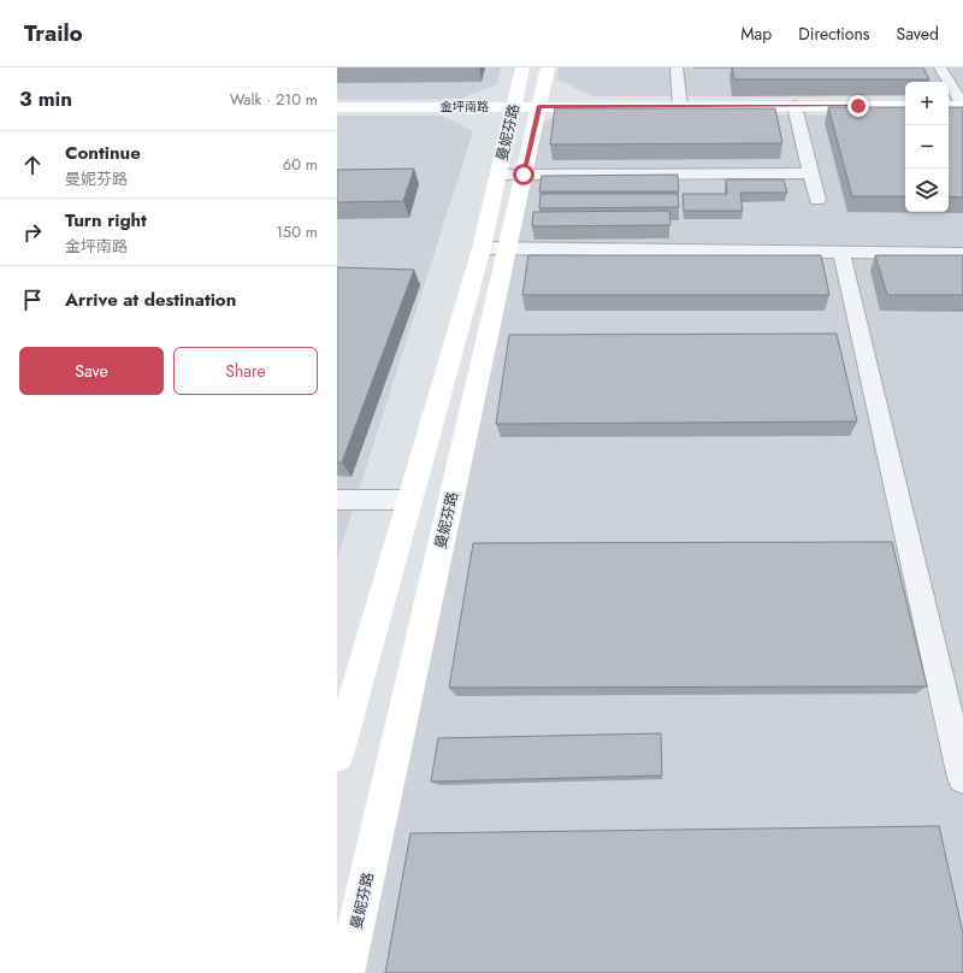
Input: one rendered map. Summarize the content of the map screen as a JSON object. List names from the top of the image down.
{
  "streets": {
    "main road": ["金坪南路", "曼妮芬路"]
  },
  "crossings": [
    ["金坪南路", "曼妮芬路"]
  ],
  "page": {
    "header": "Trailo",
    "nav": ["Map", "Directions", "Saved"],
    "heading": ["3 min", "Walk · 210 m"],
    "map_buttons": ["+", "−"],
    "list": [
      ["Continue", "曼妮芬路", "60 m"],
      ["Turn right", "金坪南路", "150 m"],
      "Arrive at destination"
    ],
    "buttons": ["Save", "Share"]
  }
}
